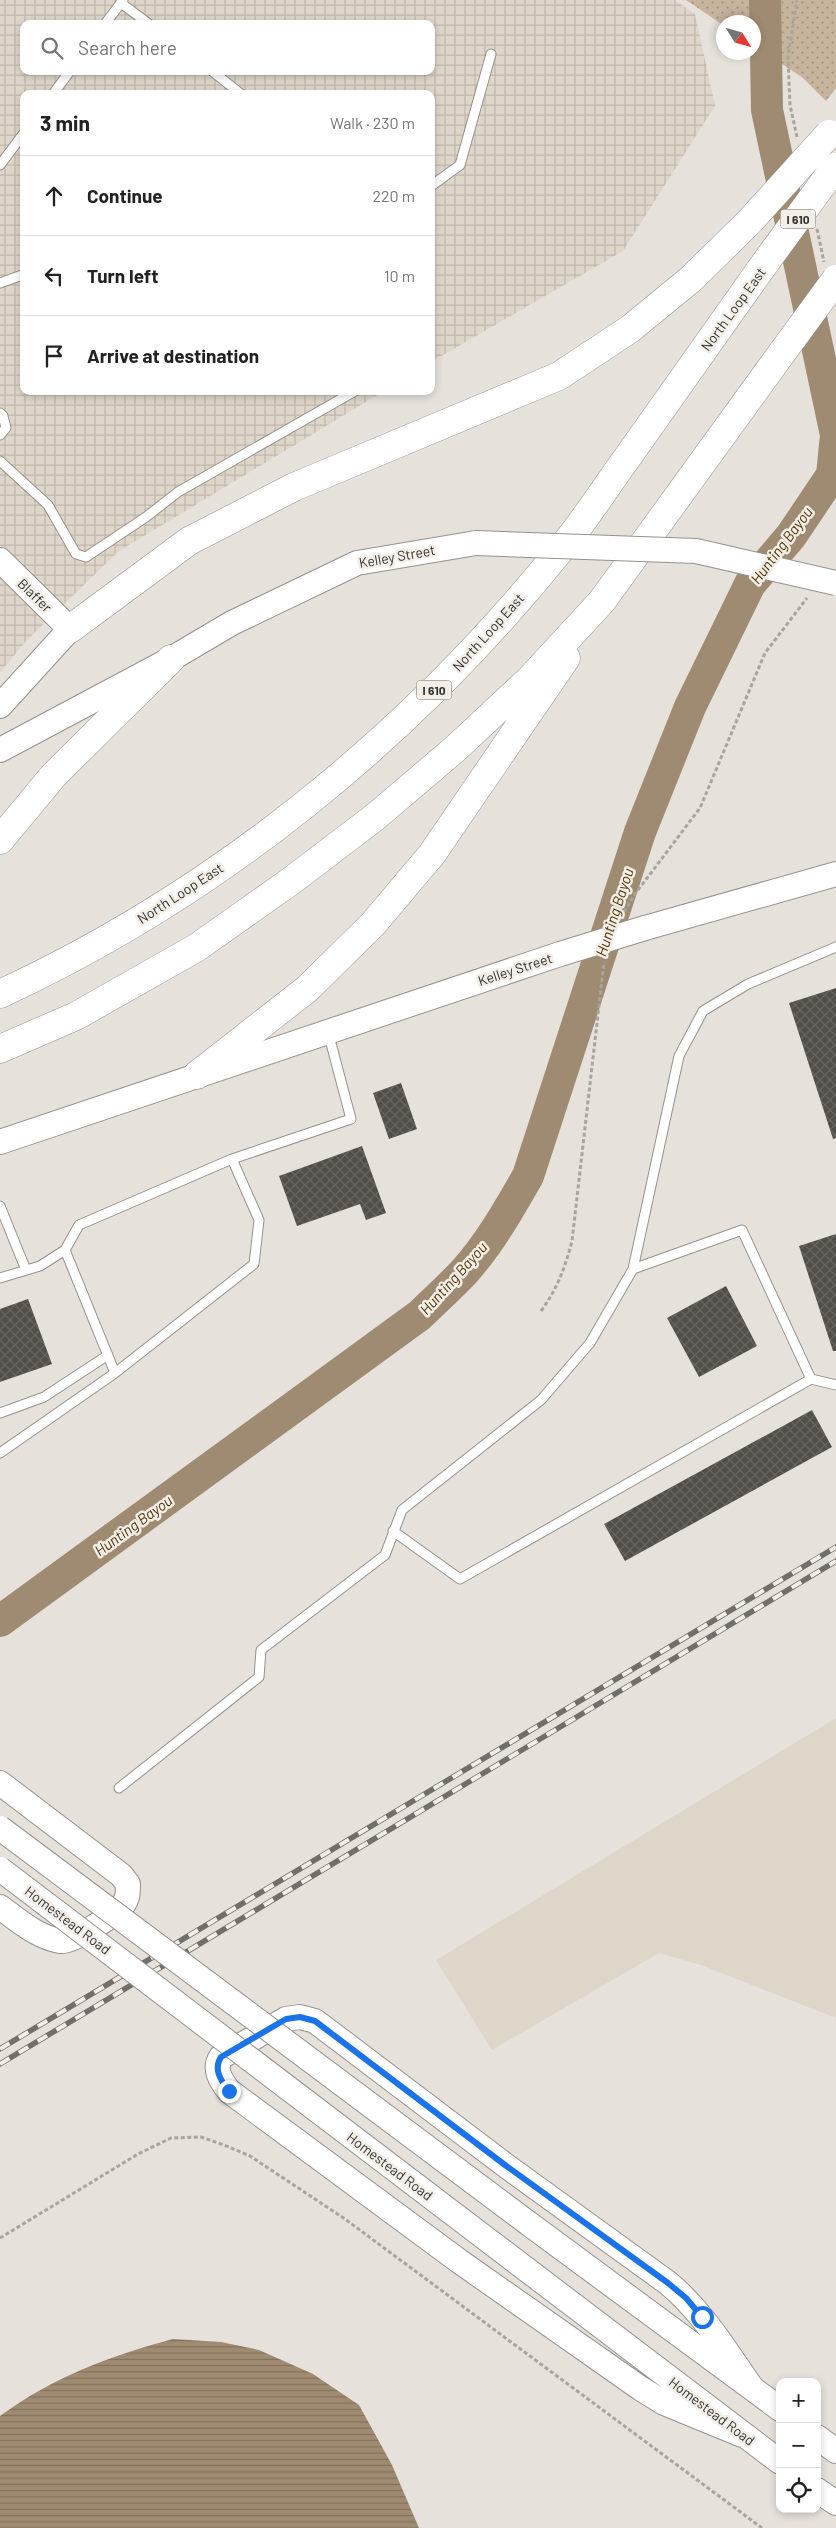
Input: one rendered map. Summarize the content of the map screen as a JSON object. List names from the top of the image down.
{
  "streets": {
    "highway": ["I 610", "North Loop East"],
    "main road": ["Kelley Street", "Blaffer", "Homestead Road"]
  },
  "water": ["Hunting Bayou"],
  "north": "bottom right",
  "page": {
    "search": "Search here",
    "heading": ["3 min", "Walk · 230 m"],
    "list": [
      ["Continue", "220 m"],
      ["Turn left", "10 m"],
      "Arrive at destination"
    ],
    "map_buttons": ["+", "−"]
  }
}
